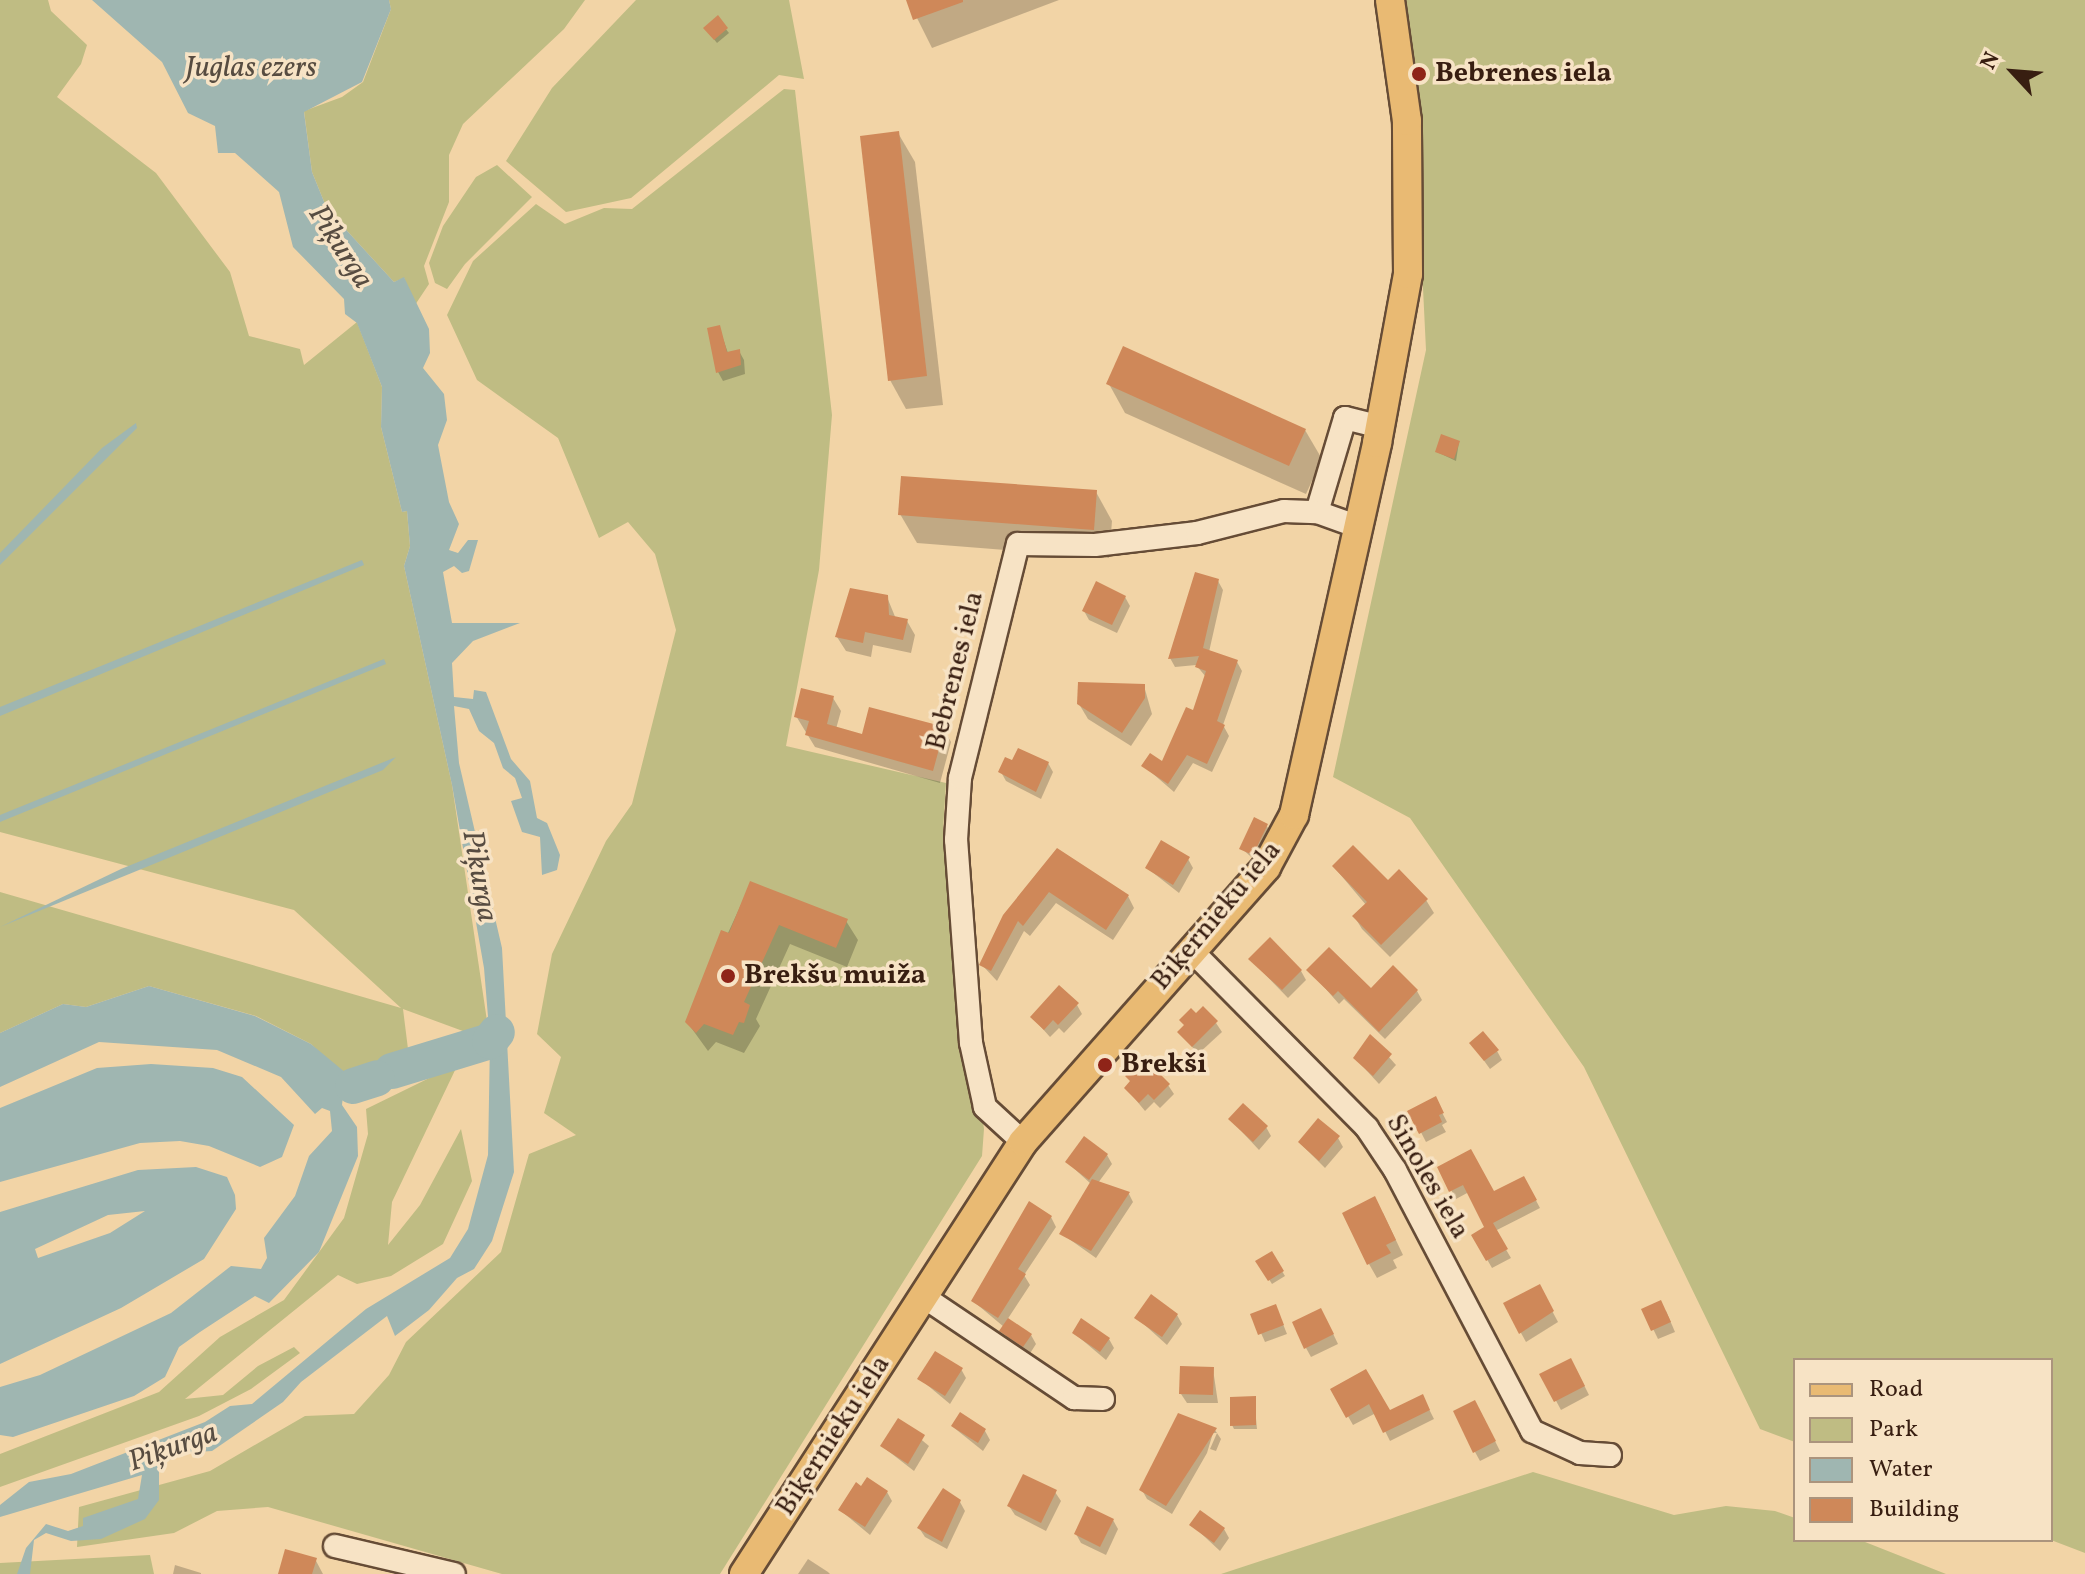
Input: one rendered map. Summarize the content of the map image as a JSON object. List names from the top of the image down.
{
  "streets": {
    "main road": ["Biķernieku iela"],
    "street": ["Bebrenes iela", "Sinoles iela"]
  },
  "crossings": [
    ["Bebrenes iela", "Biķernieku iela"],
    ["Biķernieku iela", "Sinoles iela"]
  ],
  "water": ["Juglas ezers", "Piķurga"],
  "places": ["Bebrenes iela", "Brekšu muiža", "Brekši"],
  "legend": [
    "Road",
    "Park",
    "Water",
    "Building"
  ],
  "north": "top left"
}
